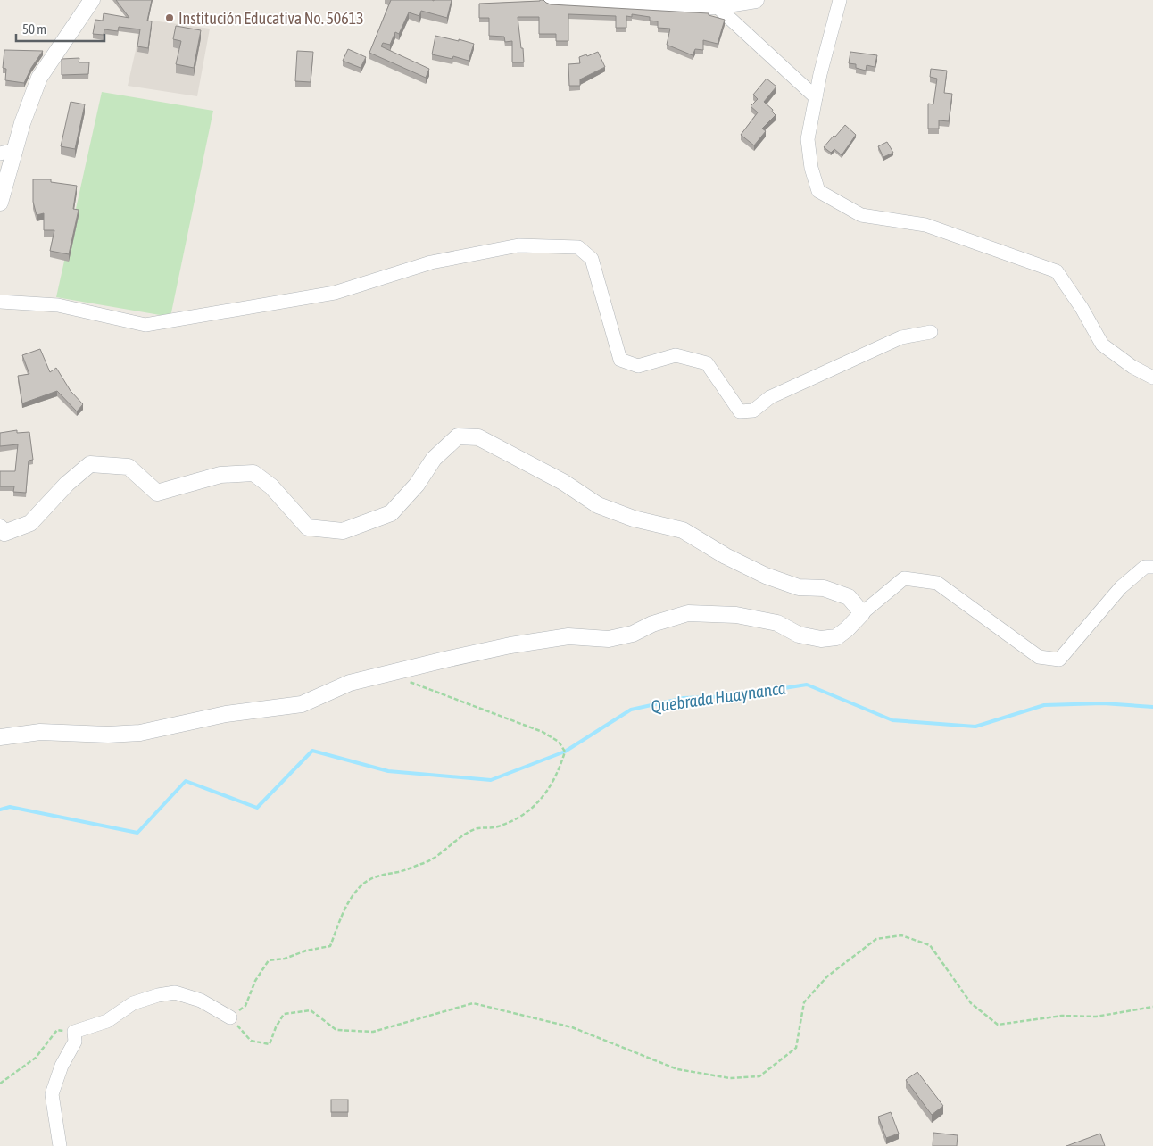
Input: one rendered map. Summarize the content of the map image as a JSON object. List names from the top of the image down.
{
  "water": ["Quebrada Huaynanca"],
  "places": ["Institución Educativa No. 50613"],
  "scale_bar": "50 m"
}
